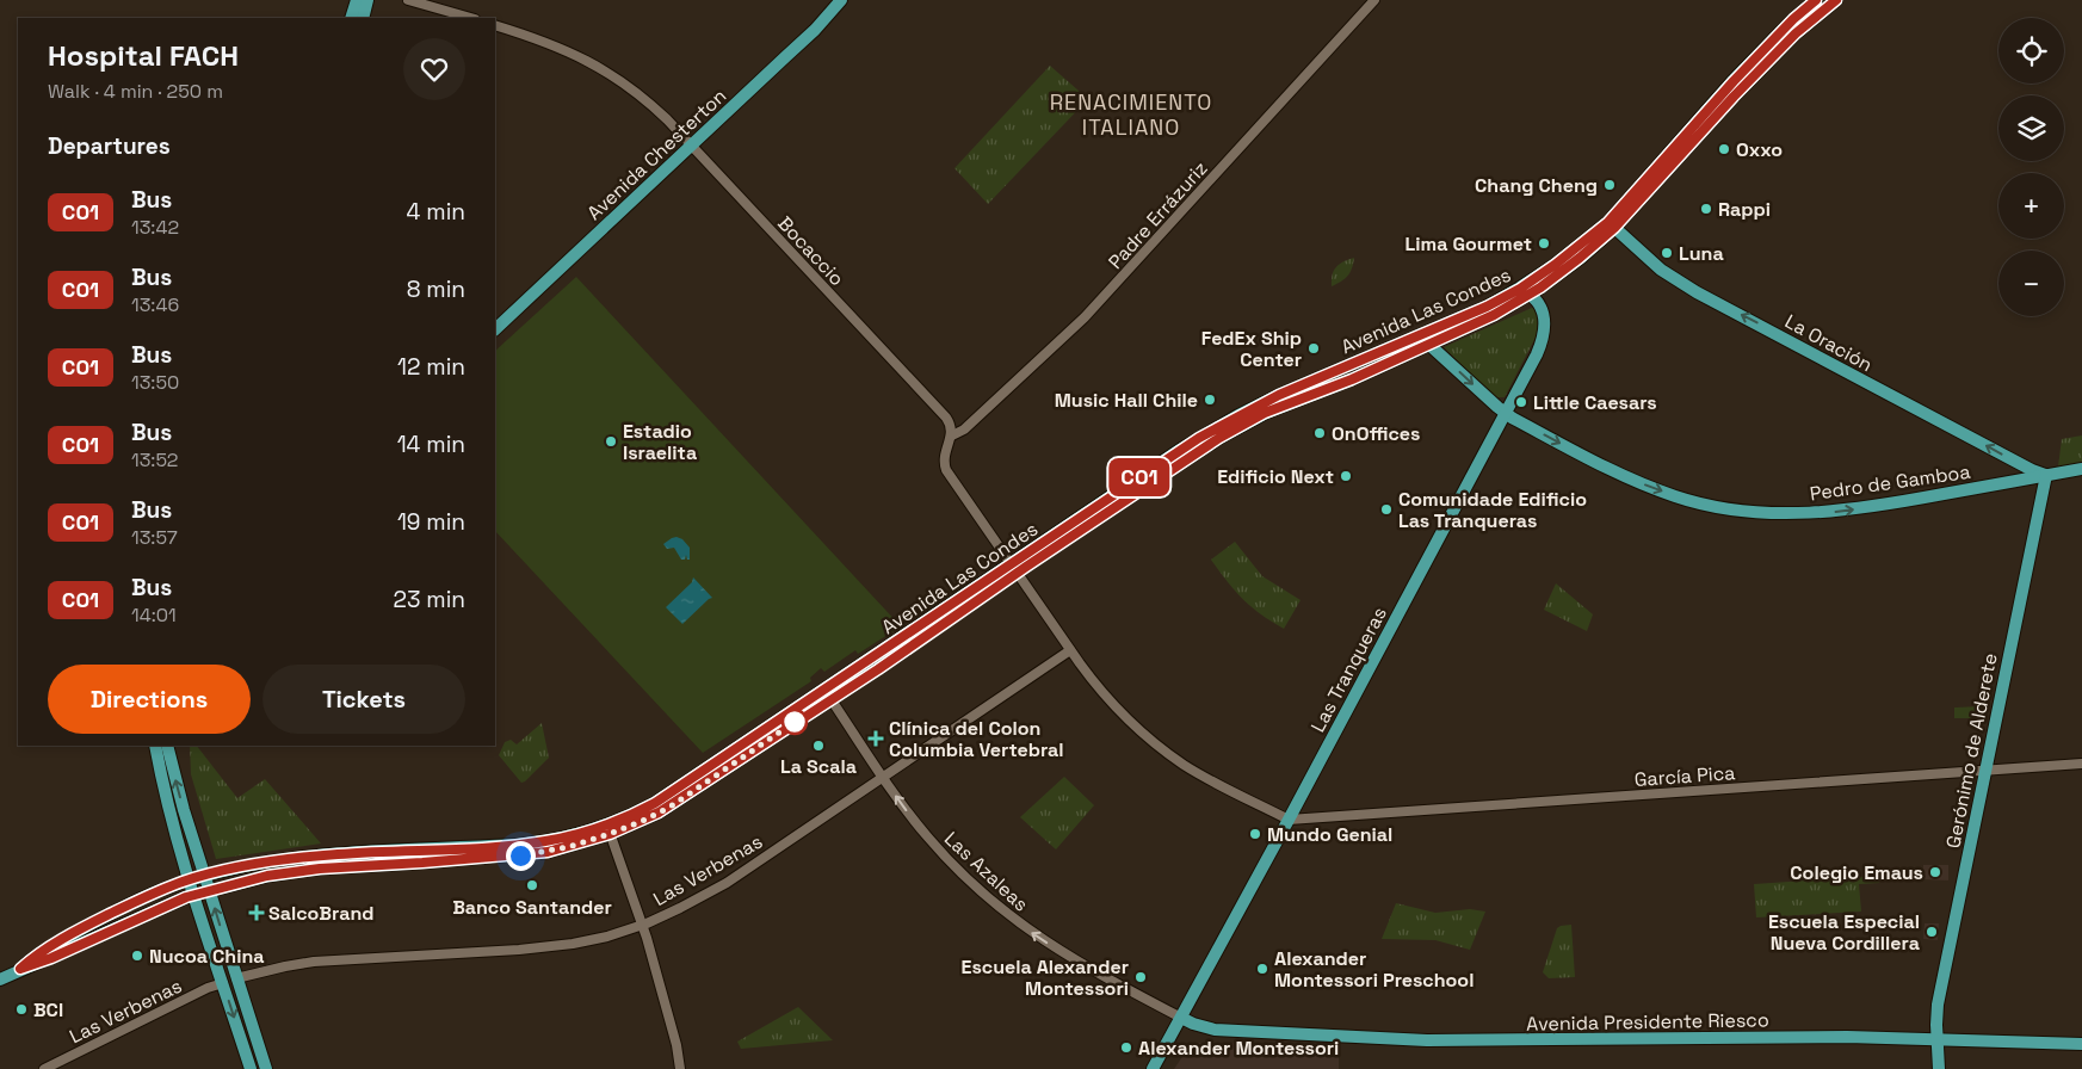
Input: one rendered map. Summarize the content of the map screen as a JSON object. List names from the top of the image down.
{
  "streets": {
    "main road": [
      "Avenida Chesterton",
      "Avenida Las Condes",
      "La Oración",
      "Pedro de Gamboa",
      "Las Tranqueras",
      "Gerónimo de Alderete",
      "Avenida Presidente Riesco"
    ],
    "street": [
      "Padre Errázuriz",
      "Bocaccio",
      "García Pica",
      "Las Verbenas",
      "Las Azaleas"
    ]
  },
  "crossings": [
    ["Avenida Chesterton", "Bocaccio"],
    ["Padre Errázuriz", "Bocaccio"],
    ["Avenida Las Condes", "La Oración"],
    ["Avenida Las Condes", "Pedro de Gamboa"],
    ["Avenida Las Condes", "Las Tranqueras"],
    ["Avenida Las Condes", "Las Azaleas"],
    ["La Oración", "Pedro de Gamboa"],
    ["La Oración", "Gerónimo de Alderete"],
    ["Pedro de Gamboa", "Las Tranqueras"],
    ["Pedro de Gamboa", "Gerónimo de Alderete"],
    ["Las Tranqueras", "García Pica"],
    ["Las Tranqueras", "Las Azaleas"],
    ["Las Tranqueras", "Avenida Presidente Riesco"],
    ["Gerónimo de Alderete", "García Pica"],
    ["Gerónimo de Alderete", "Avenida Presidente Riesco"],
    ["Las Verbenas", "Las Azaleas"],
    ["Las Azaleas", "Avenida Presidente Riesco"]
  ],
  "one_way": ["La Oración", "Pedro de Gamboa", "Las Azaleas"],
  "districts": ["RENACIMIENTO ITALIANO"],
  "places": {
    "other": [
      "Oxxo",
      "Chang Cheng",
      "Rappi",
      "Lima Gourmet",
      "Luna",
      "FedEx Ship Center",
      "Music Hall Chile",
      "Little Caesars",
      "OnOffices",
      "Estadio Israelita",
      "Edificio Next",
      "Comunidade Edificio Las Tranqueras",
      "La Scala",
      "Mundo Genial",
      "Colegio Emaus",
      "Banco Santander",
      "Escuela Especial Nueva Cordillera",
      "Nucoa China",
      "Alexander Montessori Preschool",
      "Escuela Alexander Montessori",
      "BCI",
      "Alexander Montessori"
    ],
    "health": ["Clínica del Colon Columbia Vertebral", "SalcoBrand"]
  },
  "lines": ["bus line C01"],
  "page": {
    "on_map": "C01",
    "map_buttons": ["+", "−"],
    "heading": [
      ["Hospital FACH", "Walk · 4 min · 250 m"],
      "Departures"
    ],
    "list": [
      {
        "mark": "C01",
        "name": "Bus",
        "note": "13:42",
        "value": "4 min"
      },
      {
        "mark": "C01",
        "name": "Bus",
        "note": "13:46",
        "value": "8 min"
      },
      {
        "mark": "C01",
        "name": "Bus",
        "note": "13:50",
        "value": "12 min"
      },
      {
        "mark": "C01",
        "name": "Bus",
        "note": "13:52",
        "value": "14 min"
      },
      {
        "mark": "C01",
        "name": "Bus",
        "note": "13:57",
        "value": "19 min"
      },
      {
        "mark": "C01",
        "name": "Bus",
        "note": "14:01",
        "value": "23 min"
      }
    ],
    "buttons": ["Directions", "Tickets"]
  }
}
